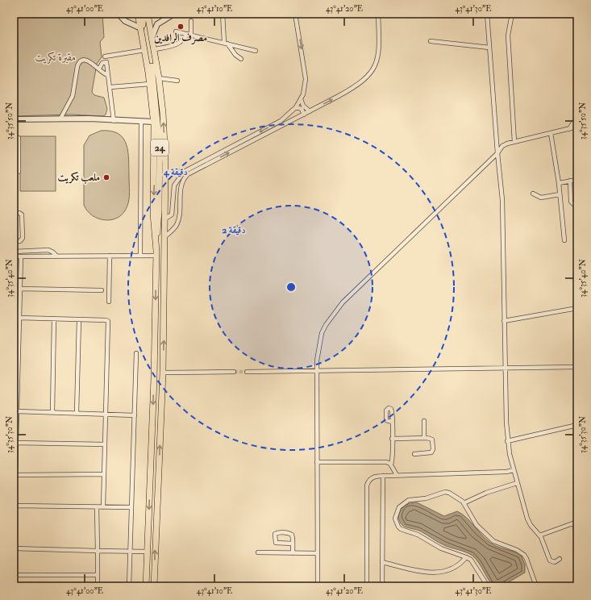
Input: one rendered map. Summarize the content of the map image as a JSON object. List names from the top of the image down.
{
  "streets": {
    "main road": ["24"]
  },
  "parks": ["مقبرة تكريت"],
  "places": ["مصرف الرافدين", "ملعب تكريت"],
  "coordinates": [
    "43°41'00\"E",
    "43°41'10\"E",
    "43°41'20\"E",
    "43°41'30\"E",
    "34°35'50\"N",
    "34°35'40\"N",
    "34°35'30\"N"
  ],
  "rings": ["4 دقيقة", "2 دقيقة"]
}
